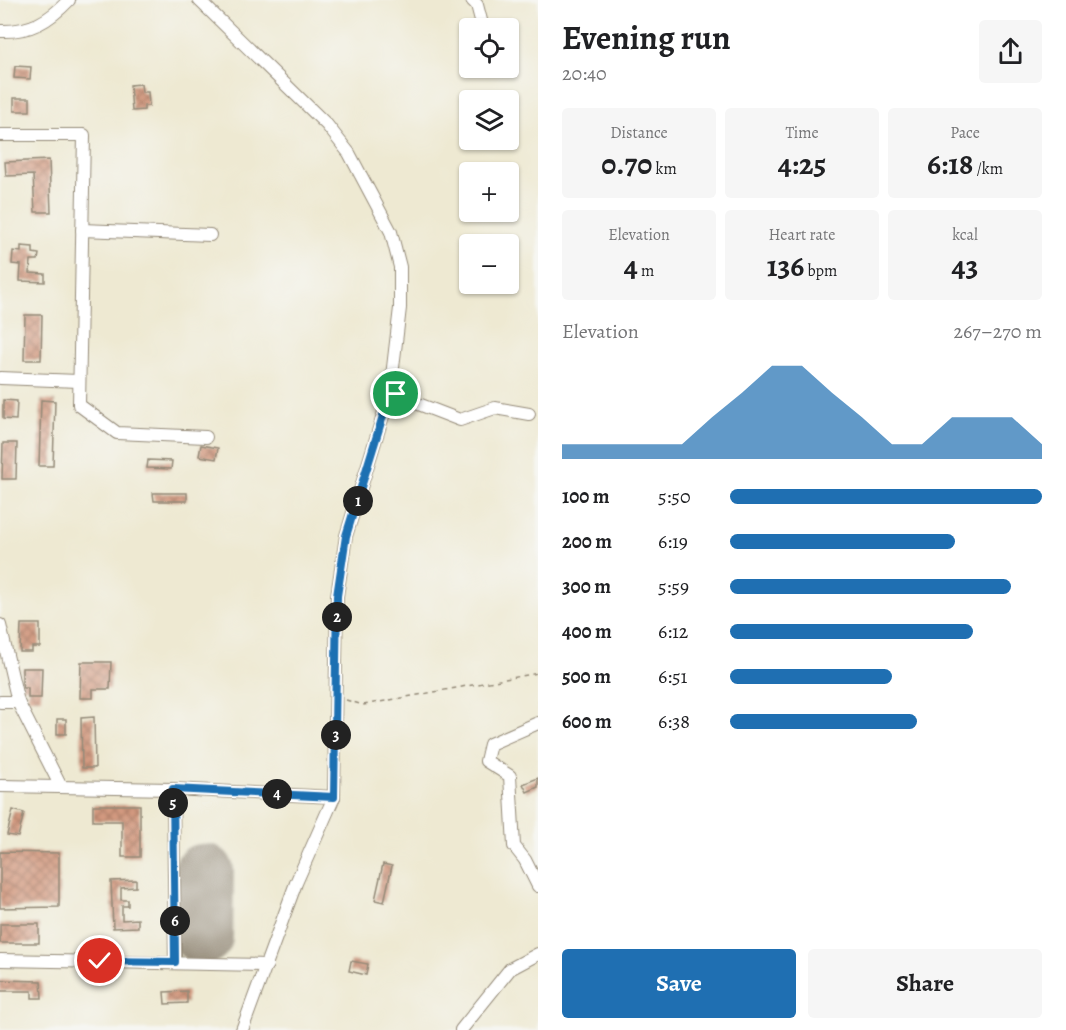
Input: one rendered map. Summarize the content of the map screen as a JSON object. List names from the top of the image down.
{
  "page": {
    "heading": ["Evening run", "20:40"],
    "map_buttons": ["+", "−"],
    "stats": [
      ["Distance", "0.70 km"],
      ["Time", "4:25"],
      ["Pace", "6:18 /km"],
      ["Elevation", "4 m"],
      ["Heart rate", "136 bpm"],
      ["kcal", "43"]
    ],
    "chart": ["Elevation", "267–270 m"],
    "list": [
      {
        "name": "100 m",
        "note": "5:50"
      },
      {
        "name": "200 m",
        "note": "6:19"
      },
      {
        "name": "300 m",
        "note": "5:59"
      },
      {
        "name": "400 m",
        "note": "6:12"
      },
      {
        "name": "500 m",
        "note": "6:51"
      },
      {
        "name": "600 m",
        "note": "6:38"
      }
    ],
    "pins": [
      "1",
      "2",
      "3",
      "4",
      "5",
      "6"
    ],
    "buttons": ["Save", "Share"]
  }
}
